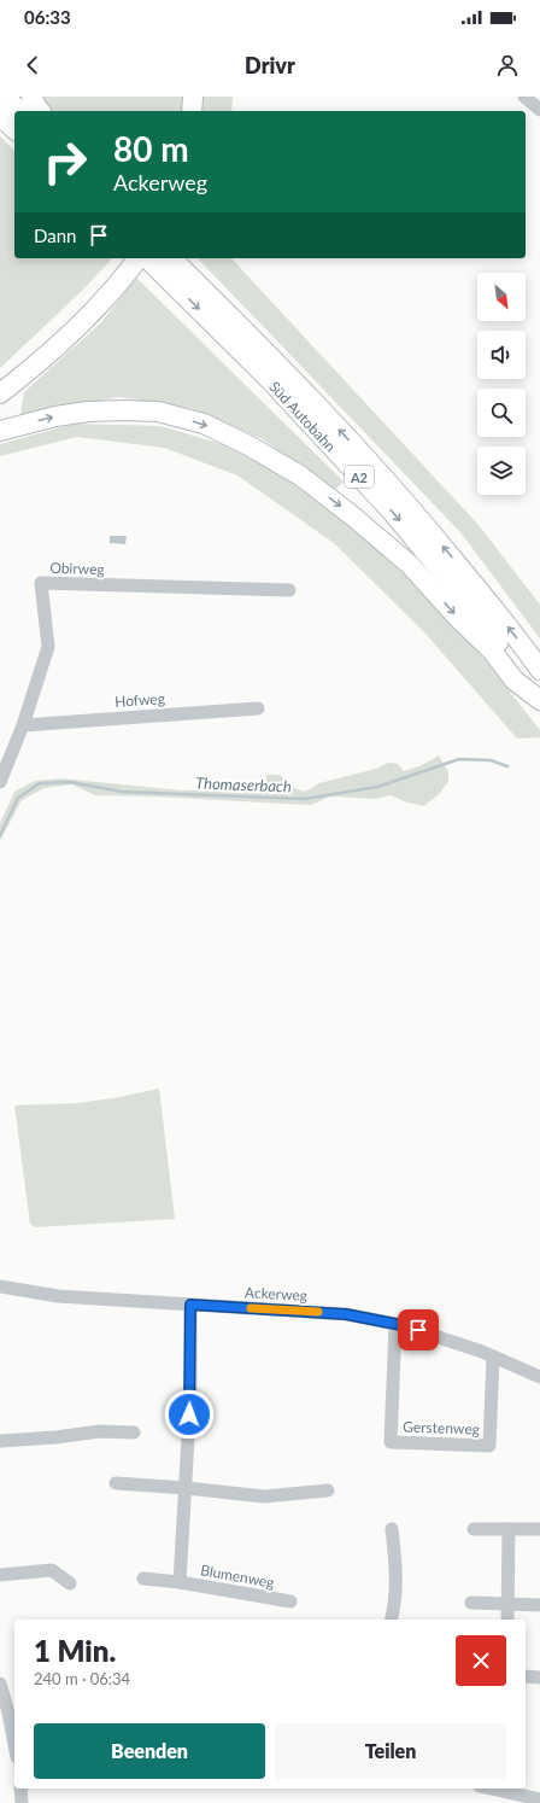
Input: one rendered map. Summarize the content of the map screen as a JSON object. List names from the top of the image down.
{
  "streets": {
    "highway": ["Süd Autobahn", "A2"],
    "street": [
      "Obirweg",
      "Hofweg",
      "Ackerweg",
      "Gerstenweg",
      "Blumenweg"
    ]
  },
  "crossings": [
    ["Obirweg", "Hofweg"],
    ["Ackerweg", "Gerstenweg"],
    ["Ackerweg", "Blumenweg"]
  ],
  "water": ["Thomaserbach"],
  "north": "bottom right",
  "page": {
    "status": "06:33",
    "header": "Drivr",
    "turn": ["80 m", "Ackerweg"],
    "then": "Dann",
    "heading": ["1 Min.", "240 m · 06:34"],
    "buttons": ["Beenden", "Teilen"]
  }
}
